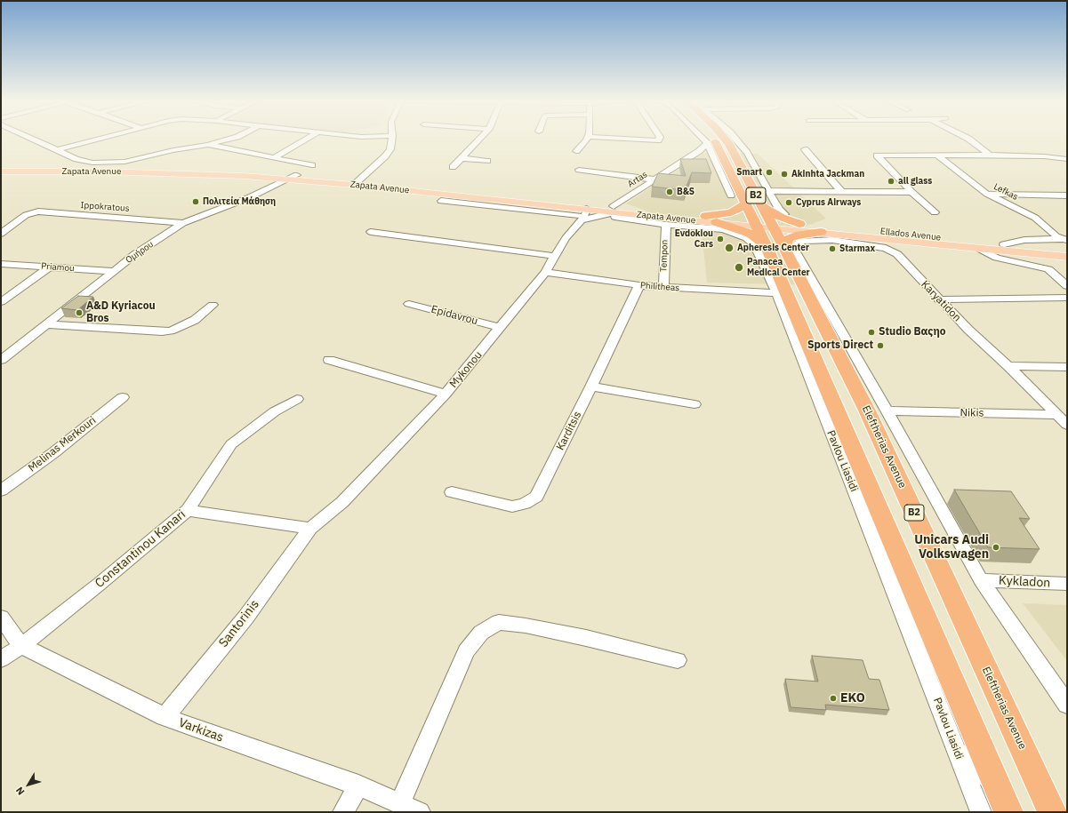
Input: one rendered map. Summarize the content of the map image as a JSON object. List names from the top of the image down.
{
  "streets": {
    "highway": ["B2", "Eleftherias Avenue"],
    "main road": ["Zapata Avenue", "Ellados Avenue"],
    "street": [
      "Artas",
      "Lefkas",
      "Ippokratous",
      "Ομήρου",
      "Tempon",
      "Priamou",
      "Philitheas",
      "Karyatidon",
      "Epidavrou",
      "Mykonou",
      "Nikis",
      "Karditsis",
      "Melinas Merkouri",
      "Pavlou Liasidi",
      "Constantinou Kanari",
      "Kykladon",
      "Santorinis",
      "Varkizas"
    ]
  },
  "crossings": [
    ["Zapata Avenue", "Artas"],
    ["Zapata Avenue", "Ellados Avenue"],
    ["Zapata Avenue", "Ομήρου"],
    ["Zapata Avenue", "Mykonou"],
    ["Zapata Avenue", "Eleftherias Avenue"],
    ["Zapata Avenue", "Pavlou Liasidi"],
    ["Artas", "Pavlou Liasidi"],
    ["Ippokratous", "Ομήρου"],
    ["Ellados Avenue", "Eleftherias Avenue"],
    ["Ομήρου", "Priamou"],
    ["Tempon", "Philitheas"],
    ["Tempon", "Pavlou Liasidi"],
    ["Philitheas", "Mykonou"],
    ["Philitheas", "Karditsis"],
    ["Philitheas", "Pavlou Liasidi"],
    ["Karyatidon", "Nikis"],
    ["Karyatidon", "Eleftherias Avenue"],
    ["Epidavrou", "Mykonou"],
    ["Mykonou", "Santorinis"],
    ["Constantinou Kanari", "Varkizas"],
    ["Santorinis", "Varkizas"]
  ],
  "places": [
    "Smart",
    "Αkinhta Jackman",
    "all glass",
    "B&S",
    "Πολιτεία Μάθηση",
    "Cyprus Airways",
    "Evdokiou Cars",
    "Apheresis Center",
    "Starmax",
    "Panacea Medical Center",
    "A&D Kyriacou Bros",
    "Studio Βαςηο",
    "Sports Direct",
    "Unicars Audi Volkswagen",
    "EKO"
  ],
  "north": "bottom left"
}
